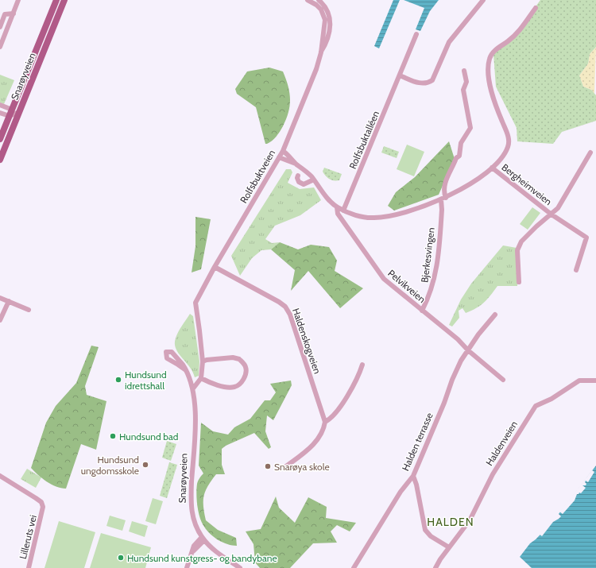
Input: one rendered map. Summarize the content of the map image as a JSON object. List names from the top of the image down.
{
  "streets": {
    "main road": ["Snarøyveien"],
    "street": [
      "Rolfsbuktalléen",
      "Rolfsbuktveien",
      "Bergheimveien",
      "Bjerkesvingen",
      "Pelvikveien",
      "Haldenskogveien",
      "Halden terrasse",
      "Haldenveien",
      "Lilleruts vei"
    ]
  },
  "crossings": [
    ["Rolfsbuktveien", "Haldenskogveien"],
    ["Bjerkesvingen", "Pelvikveien"],
    ["Pelvikveien", "Halden terrasse"]
  ],
  "districts": ["HALDEN"],
  "places": [
    "Hundsund idrettshall",
    "Hundsund bad",
    "Hundsund ungdomsskole",
    "Snarøya skole",
    "Hundsund kunstgress- og bandybane"
  ]
}
